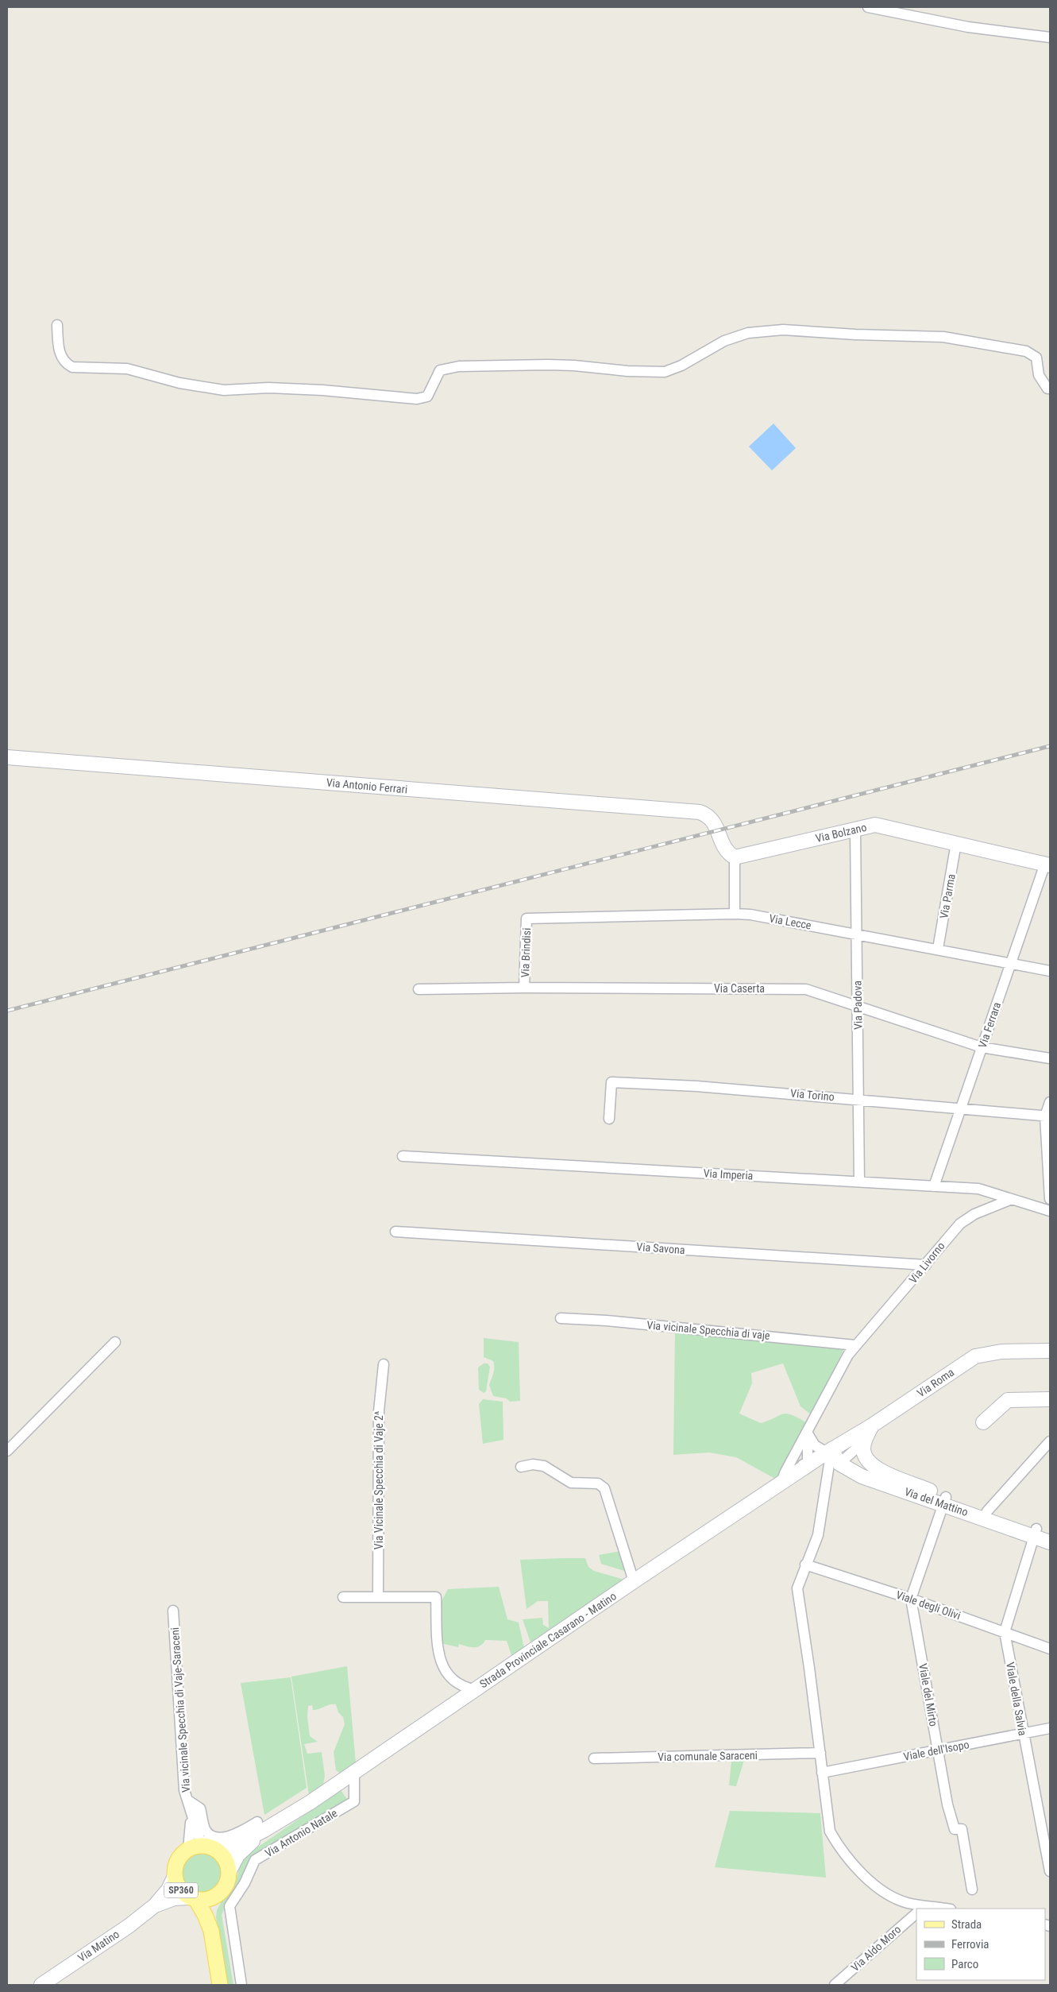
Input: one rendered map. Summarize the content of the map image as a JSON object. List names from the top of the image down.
{
  "streets": {
    "main road": [
      "Via Antonio Ferrari",
      "Via Bolzano",
      "Via Roma",
      "Via del Mattino",
      "Strada Provinciale Casarano - Matino",
      "SP360",
      "Via Matino"
    ],
    "street": [
      "Via Parma",
      "Via Lecce",
      "Via Brindisi",
      "Via Caserta",
      "Via Padova",
      "Via Ferrara",
      "Via Torino",
      "Via Imperia",
      "Via Savona",
      "Via Livorno",
      "Via vicinale Specchia di vaje",
      "Via Vicinale Specchia di Vaje 2^",
      "Viale degli Olivi",
      "Viale del Mirto",
      "Viale della Salvia",
      "Via vicinale Specchia di Vaje-Saraceni",
      "Viale dell'Isopo",
      "Via comunale Saraceni",
      "Via Antonio Natale",
      "Via Aldo Moro"
    ]
  },
  "crossings": [
    ["Via Antonio Ferrari", "Via Bolzano"],
    ["Via Bolzano", "Via Parma"],
    ["Via Bolzano", "Via Padova"],
    ["Via Bolzano", "Via Ferrara"],
    ["Via Parma", "Via Lecce"],
    ["Via Lecce", "Via Brindisi"],
    ["Via Lecce", "Via Padova"],
    ["Via Lecce", "Via Ferrara"],
    ["Via Brindisi", "Via Caserta"],
    ["Via Caserta", "Via Padova"],
    ["Via Caserta", "Via Ferrara"],
    ["Via Padova", "Via Torino"],
    ["Via Padova", "Via Imperia"],
    ["Via Ferrara", "Via Torino"],
    ["Via Ferrara", "Via Imperia"],
    ["Via Imperia", "Via Livorno"],
    ["Via Savona", "Via Livorno"],
    ["Via Livorno", "Via vicinale Specchia di vaje"],
    ["Via Livorno", "Strada Provinciale Casarano - Matino"],
    ["Via Roma", "Strada Provinciale Casarano - Matino"],
    ["Via del Mattino", "Viale del Mirto"],
    ["Via del Mattino", "Viale della Salvia"],
    ["Viale degli Olivi", "Viale del Mirto"],
    ["Viale degli Olivi", "Viale della Salvia"],
    ["Strada Provinciale Casarano - Matino", "Via Antonio Natale"],
    ["Strada Provinciale Casarano - Matino", "SP360"],
    ["Strada Provinciale Casarano - Matino", "Via Matino"],
    ["Viale del Mirto", "Viale dell'Isopo"],
    ["Viale della Salvia", "Viale dell'Isopo"],
    ["SP360", "Via Matino"]
  ],
  "legend": ["Strada", "Ferrovia", "Parco"]
}
